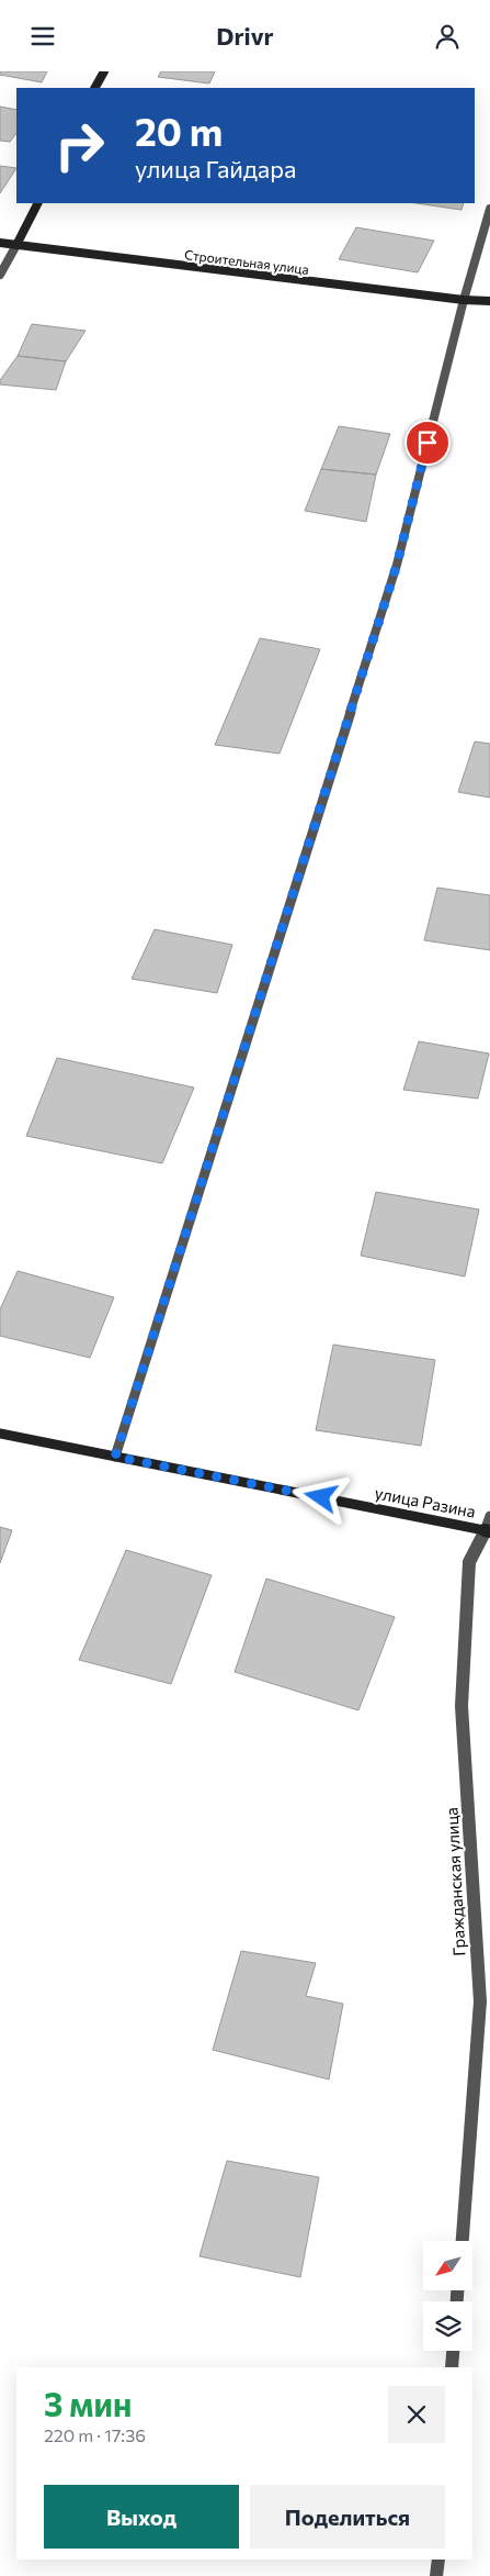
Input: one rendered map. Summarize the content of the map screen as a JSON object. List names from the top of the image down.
{
  "streets": {
    "main road": ["Строительная улица", "улица Разина"],
    "street": ["Гражданская улица"]
  },
  "crossings": [
    ["улица Разина", "Гражданская улица"]
  ],
  "north": "bottom left",
  "page": {
    "header": "Drivr",
    "turn": ["20 m", "улица Гайдара"],
    "heading": ["3 мин", "220 m · 17:36"],
    "buttons": ["Выход", "Поделиться"]
  }
}
